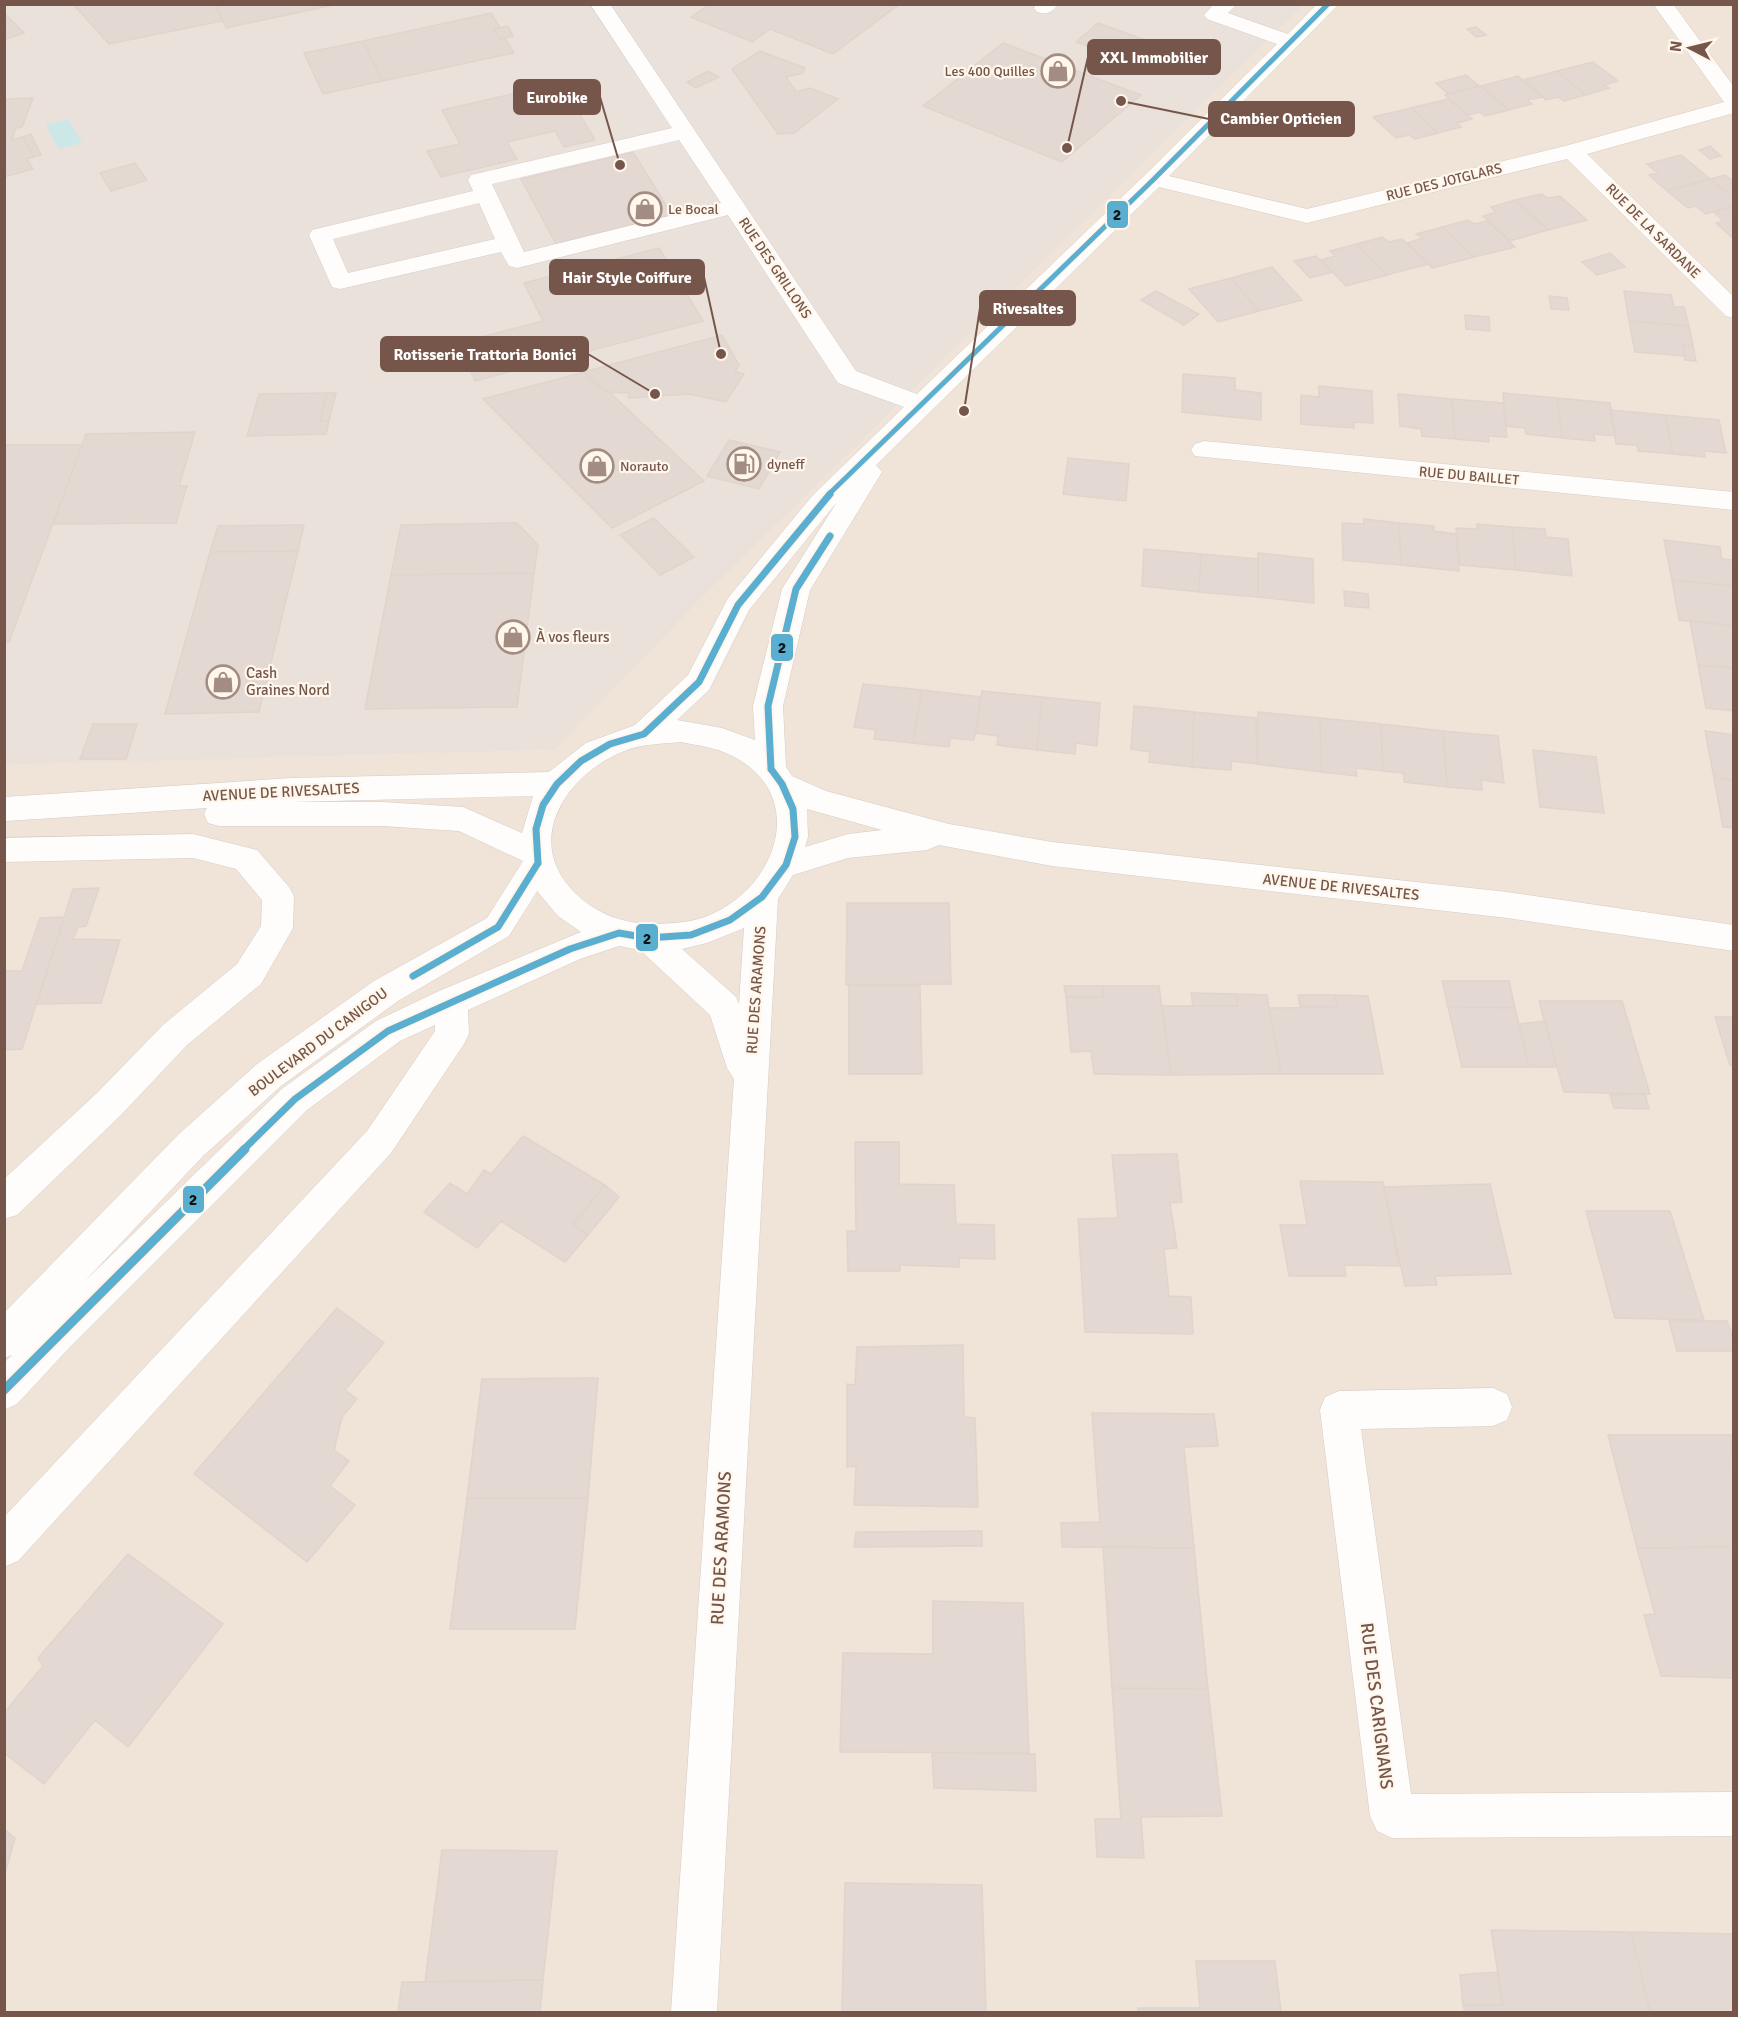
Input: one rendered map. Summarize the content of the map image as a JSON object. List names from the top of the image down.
{
  "streets": {
    "street": [
      "RUE DES JOTGLARS",
      "RUE DE LA SARDANE",
      "RUE DES GRILLONS",
      "RUE DU BAILLET",
      "AVENUE DE RIVESALTES",
      "RUE DES ARAMONS",
      "BOULEVARD DU CANIGOU",
      "RUE DES CARIGNANS"
    ]
  },
  "crossings": [
    ["RUE DES JOTGLARS", "RUE DE LA SARDANE"],
    ["AVENUE DE RIVESALTES", "BOULEVARD DU CANIGOU"],
    ["RUE DES ARAMONS", "BOULEVARD DU CANIGOU"]
  ],
  "places": {
    "shop": [
      "Les 400 Quilles",
      "Le Bocal",
      "Norauto",
      "À vos fleurs",
      "Cash Graines Nord"
    ],
    "other": [
      "Cambier Opticien",
      "XXL Immobilier",
      "Eurobike",
      "Hair Style Coiffure",
      "Rotisserie Trattoria Bonici",
      "Rivesaltes"
    ],
    "fuel station": ["dyneff"]
  },
  "lines": ["transit line 2"],
  "north": "left"
}
